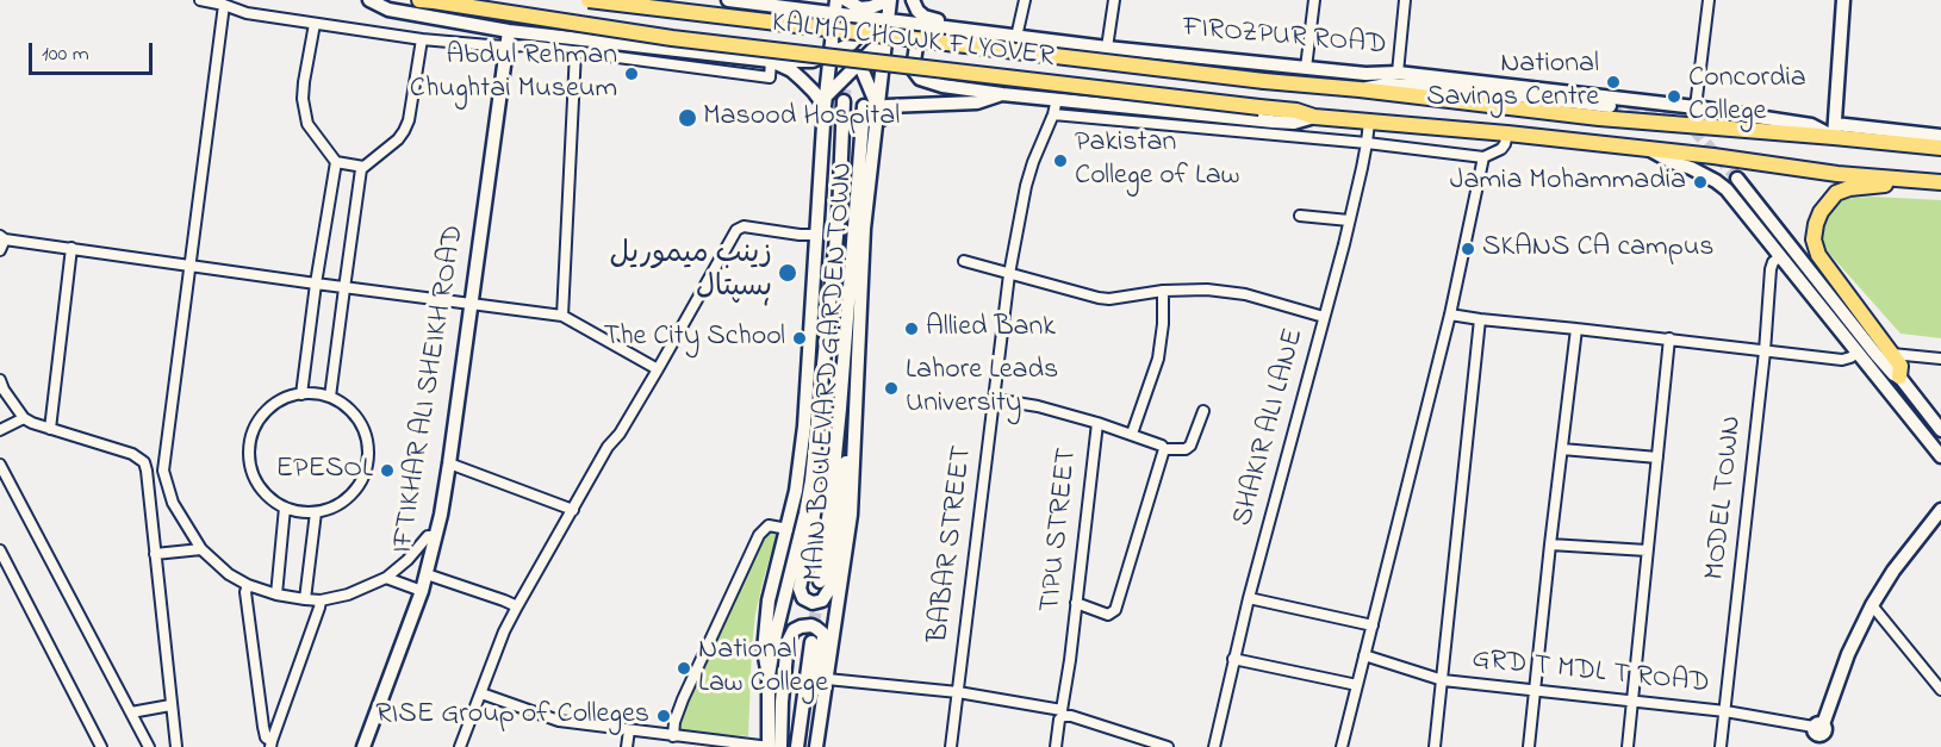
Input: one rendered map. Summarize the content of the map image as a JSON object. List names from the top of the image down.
{
  "streets": {
    "main road": [
      "FIROZPUR ROAD",
      "KALMA CHOWK FLYOVER",
      "MAIN BOULEVARD GARDEN TOWN",
      "IFTIKHAR ALI SHEIKH ROAD"
    ],
    "street": [
      "SHAKIR ALI LANE",
      "MODEL TOWN",
      "TIPU STREET",
      "BABAR STREET",
      "GRD T MDL T ROAD"
    ]
  },
  "crossings": [
    ["FIROZPUR ROAD", "KALMA CHOWK FLYOVER"],
    ["FIROZPUR ROAD", "MAIN BOULEVARD GARDEN TOWN"],
    ["MODEL TOWN", "GRD T MDL T ROAD"],
    ["TIPU STREET", "BABAR STREET"]
  ],
  "places": [
    "Abdul Rehman Chughtai Museum",
    "National Savings Centre",
    "Concordia College",
    "Masood Hospital",
    "Pakistan College of Law",
    "Jamia Mohammadia",
    "SKANS CA campus",
    "زینب میموریل ہسپتال",
    "Allied Bank",
    "The City School",
    "Lahore Leads University",
    "EPESOL",
    "National Law College",
    "RISE Group of Colleges"
  ],
  "scale_bar": "100 m"
}
